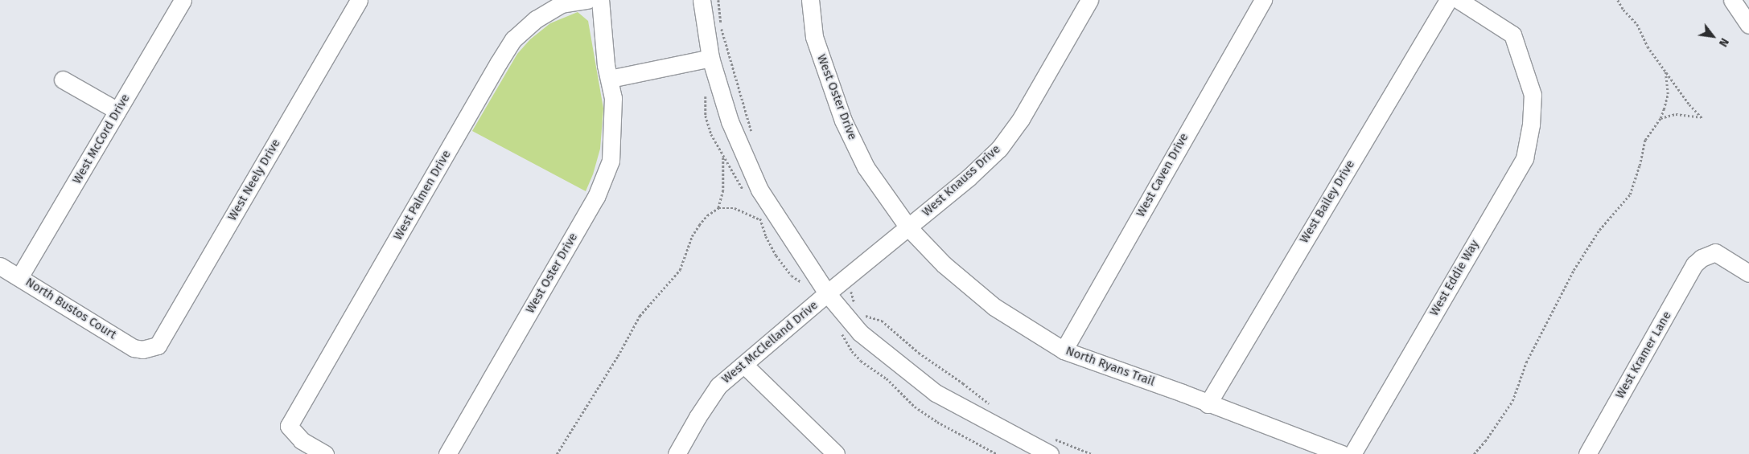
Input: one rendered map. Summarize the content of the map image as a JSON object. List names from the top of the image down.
{
  "streets": {
    "street": [
      "West Oster Drive",
      "West McCord Drive",
      "West Caven Drive",
      "West Neely Drive",
      "West Knauss Drive",
      "West Palmen Drive",
      "West Bailey Drive",
      "West Eddie Way",
      "North Bustos Court",
      "West McClelland Drive",
      "West Kramer Lane",
      "North Ryans Trail"
    ]
  },
  "crossings": [
    ["West Oster Drive", "West Knauss Drive"],
    ["West Oster Drive", "North Ryans Trail"],
    ["West McCord Drive", "North Bustos Court"],
    ["West Caven Drive", "North Ryans Trail"],
    ["West Neely Drive", "North Bustos Court"],
    ["West Knauss Drive", "West McClelland Drive"],
    ["West Knauss Drive", "North Ryans Trail"],
    ["West Bailey Drive", "North Ryans Trail"]
  ],
  "north": "bottom right"
}
